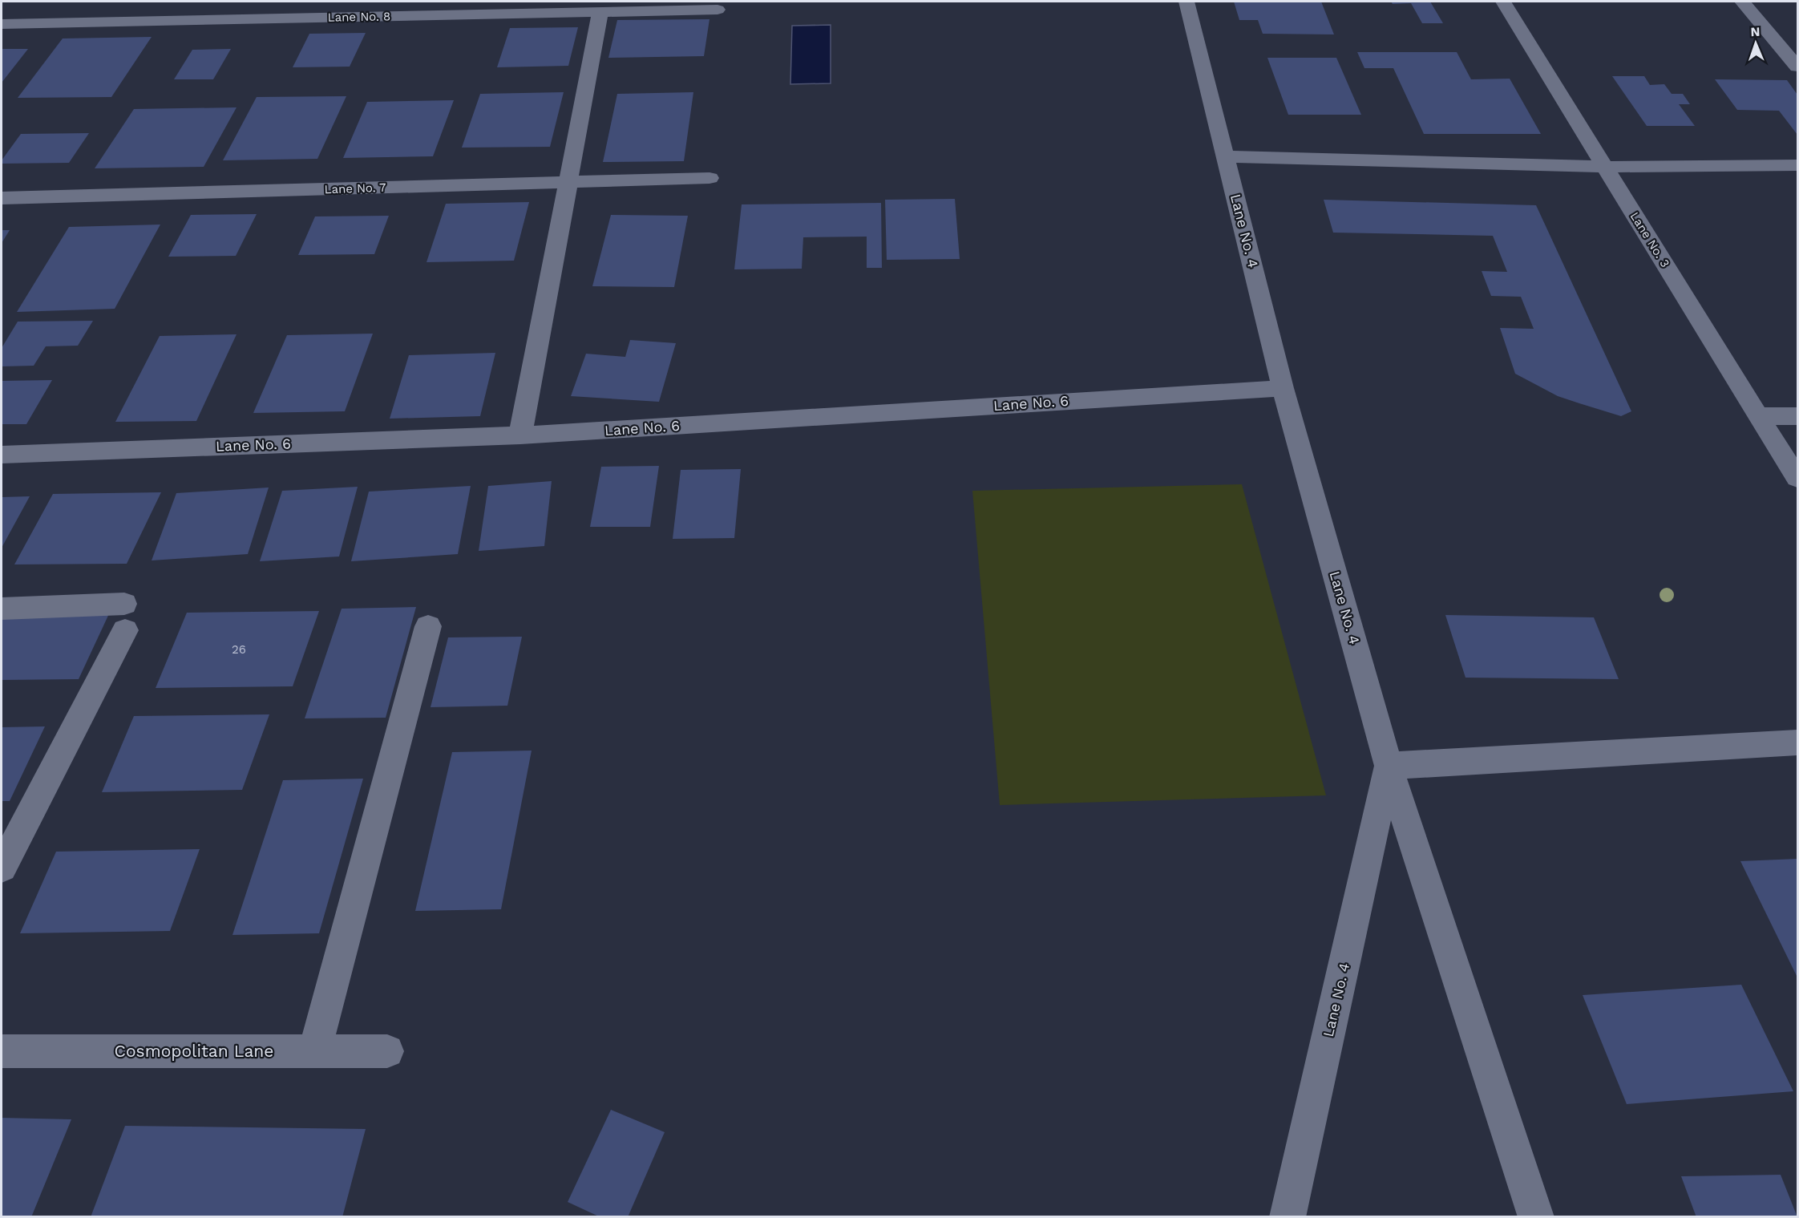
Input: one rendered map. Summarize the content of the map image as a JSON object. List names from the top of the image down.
{
  "streets": {
    "street": [
      "Lane No. 8",
      "Lane No. 7",
      "Lane No. 4",
      "Lane No. 3",
      "Lane No. 6",
      "Cosmopolitan Lane"
    ]
  },
  "crossings": [
    ["Lane No. 4", "Lane No. 6"]
  ],
  "house_numbers": ["26"],
  "north": "top"
}
